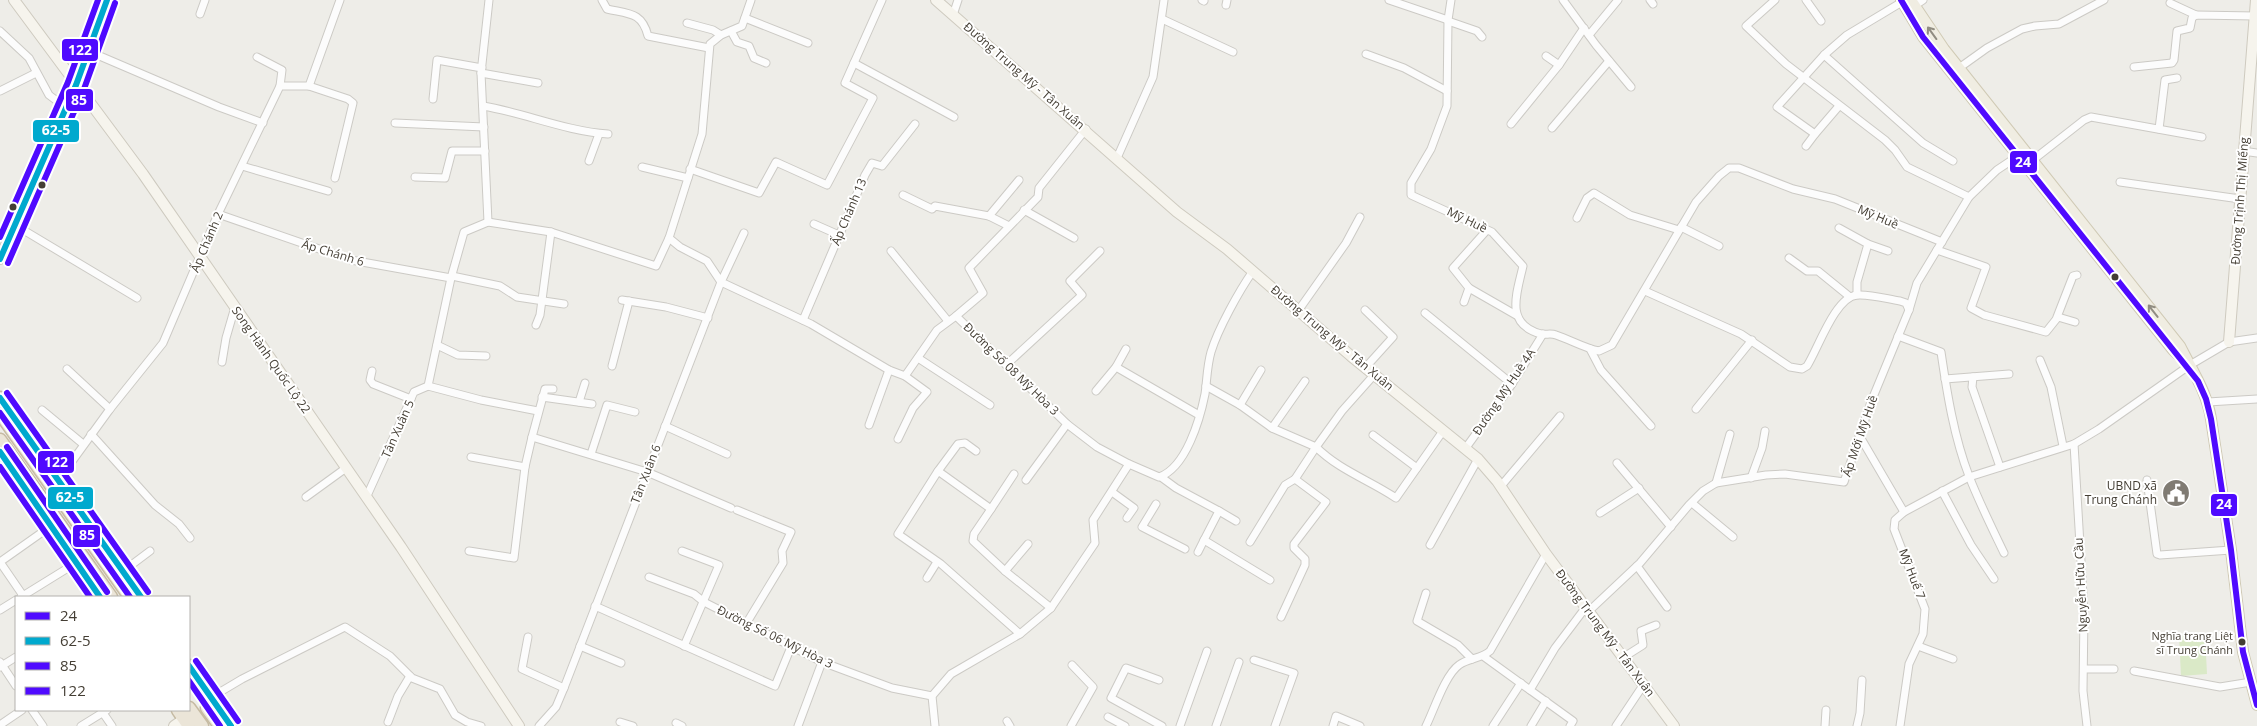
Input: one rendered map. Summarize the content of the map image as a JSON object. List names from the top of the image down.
{
  "streets": {
    "street": [
      "Đường Trung Mỹ - Tân Xuân",
      "Đường Trịnh Thị Miếng",
      "Ấp Chánh 13",
      "Mỹ Huề",
      "Ấp Chánh 2",
      "Ấp Chánh 6",
      "Song Hành Quốc Lộ 22",
      "Đường Số 08 Mỹ Hòa 3",
      "Đường Mỹ Huề 4A",
      "Tân Xuân 5",
      "Ấp Mới Mỹ Huề",
      "Tân Xuân 6",
      "Mỹ Huế 7",
      "Nguyễn Hữu Cầu",
      "Đường Số 06 Mỹ Hòa 3"
    ]
  },
  "crossings": [
    ["Đường Trung Mỹ - Tân Xuân", "Đường Mỹ Huề 4A"],
    ["Mỹ Huề", "Ấp Mới Mỹ Huề"],
    ["Ấp Chánh 2", "Ấp Chánh 6"],
    ["Ấp Chánh 2", "Song Hành Quốc Lộ 22"],
    ["Song Hành Quốc Lộ 22", "Tân Xuân 5"]
  ],
  "places": {
    "public building": ["UBND xã Trung Chánh"],
    "other": ["Nghĩa trang Liệt sĩ Trung Chánh"]
  },
  "lines": [
    "transit line 24",
    "transit line 62-5",
    "transit line 122",
    "transit line 85"
  ],
  "legend": [
    "24",
    "62-5",
    "85",
    "122"
  ]
}
